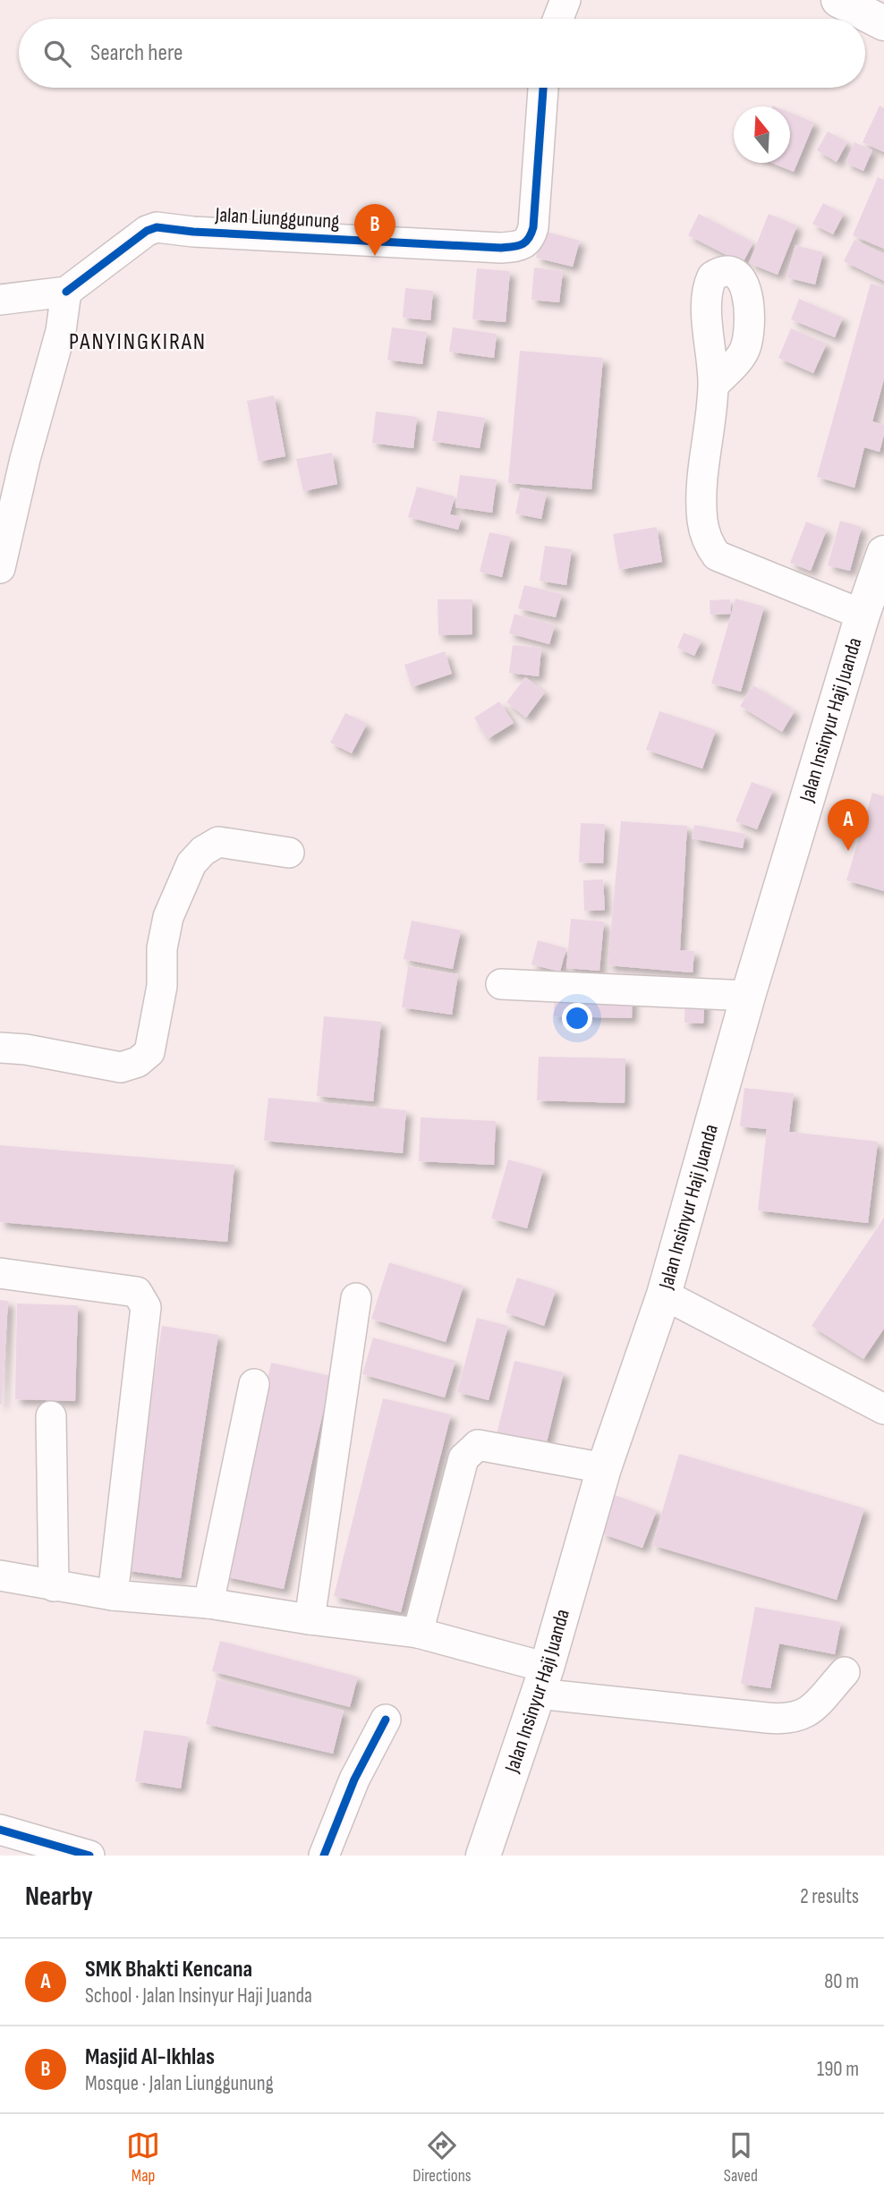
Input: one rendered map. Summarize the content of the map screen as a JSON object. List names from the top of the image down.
{
  "streets": {
    "main road": ["Jalan Insinyur Haji Juanda"],
    "street": ["Jalan Liunggunung"]
  },
  "districts": ["PANYINGKIRAN"],
  "north": "top",
  "page": {
    "search": "Search here",
    "pins": ["B", "A"],
    "heading": ["Nearby", "2 results"],
    "list": [
      {
        "mark": "A",
        "name": "SMK Bhakti Kencana",
        "note": "School · Jalan Insinyur Haji Juanda",
        "value": "80 m"
      },
      {
        "mark": "B",
        "name": "Masjid Al-Ikhlas",
        "note": "Mosque · Jalan Liunggunung",
        "value": "190 m"
      }
    ],
    "nav": ["Map", "Directions", "Saved"]
  }
}
